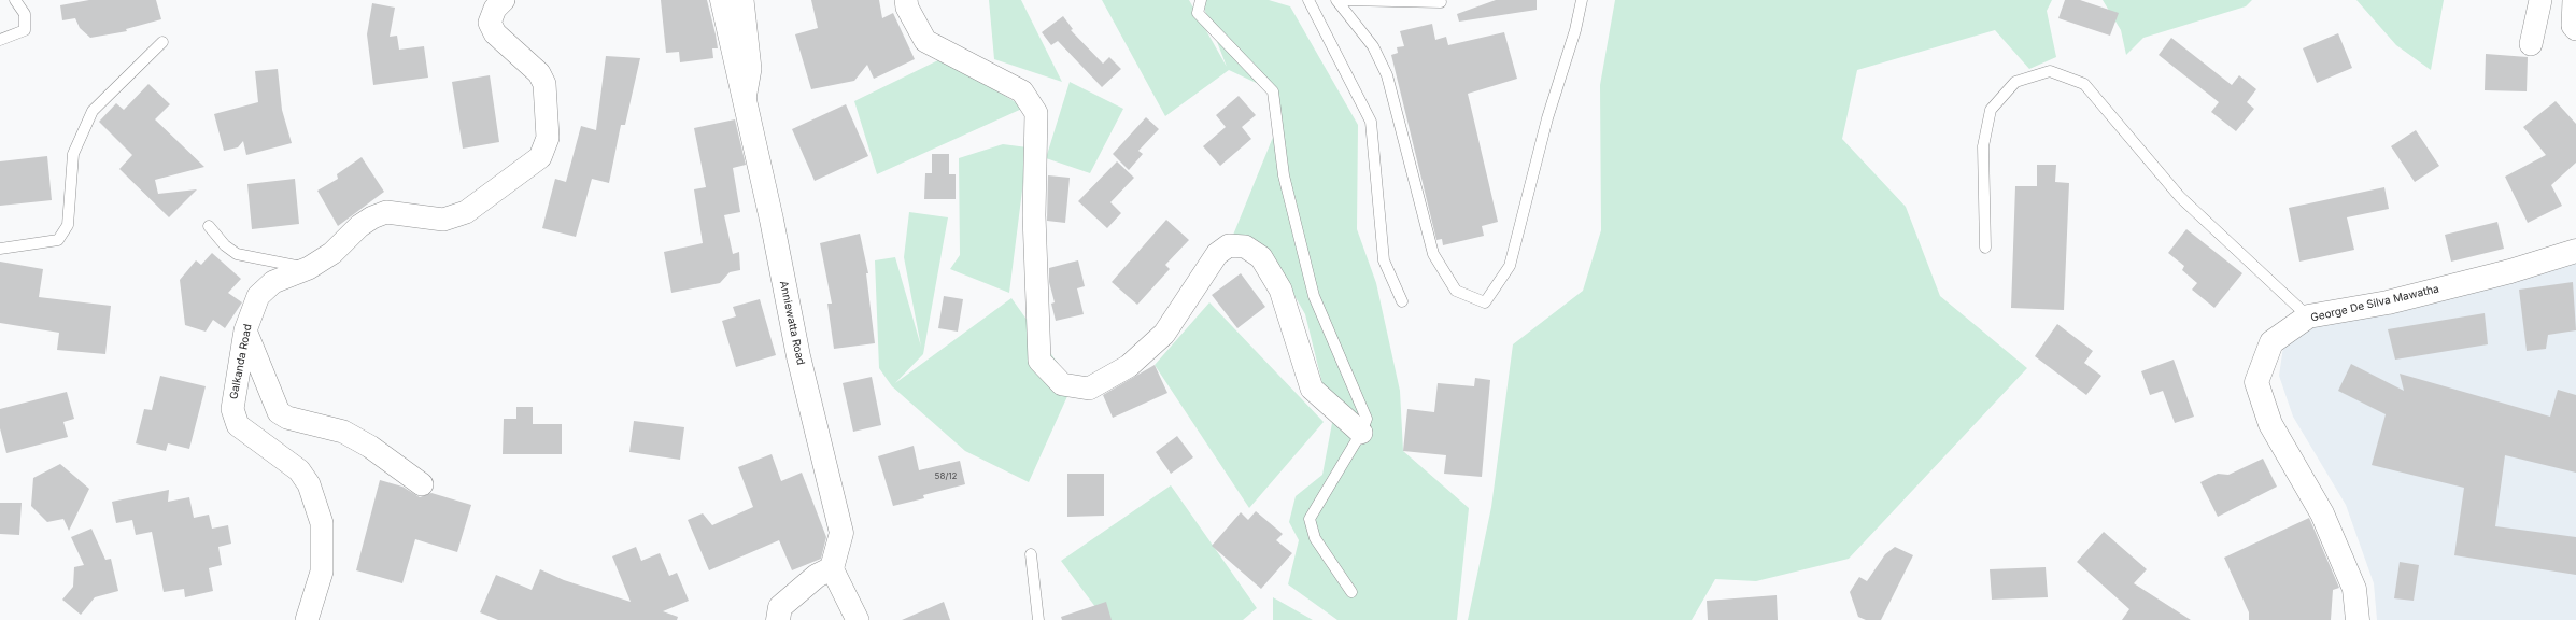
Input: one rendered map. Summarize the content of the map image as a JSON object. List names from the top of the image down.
{
  "streets": {
    "street": ["George De Silva Mawatha", "Anniewatta Road", "Galkanda Road"]
  },
  "house_numbers": ["58/12"]
}
